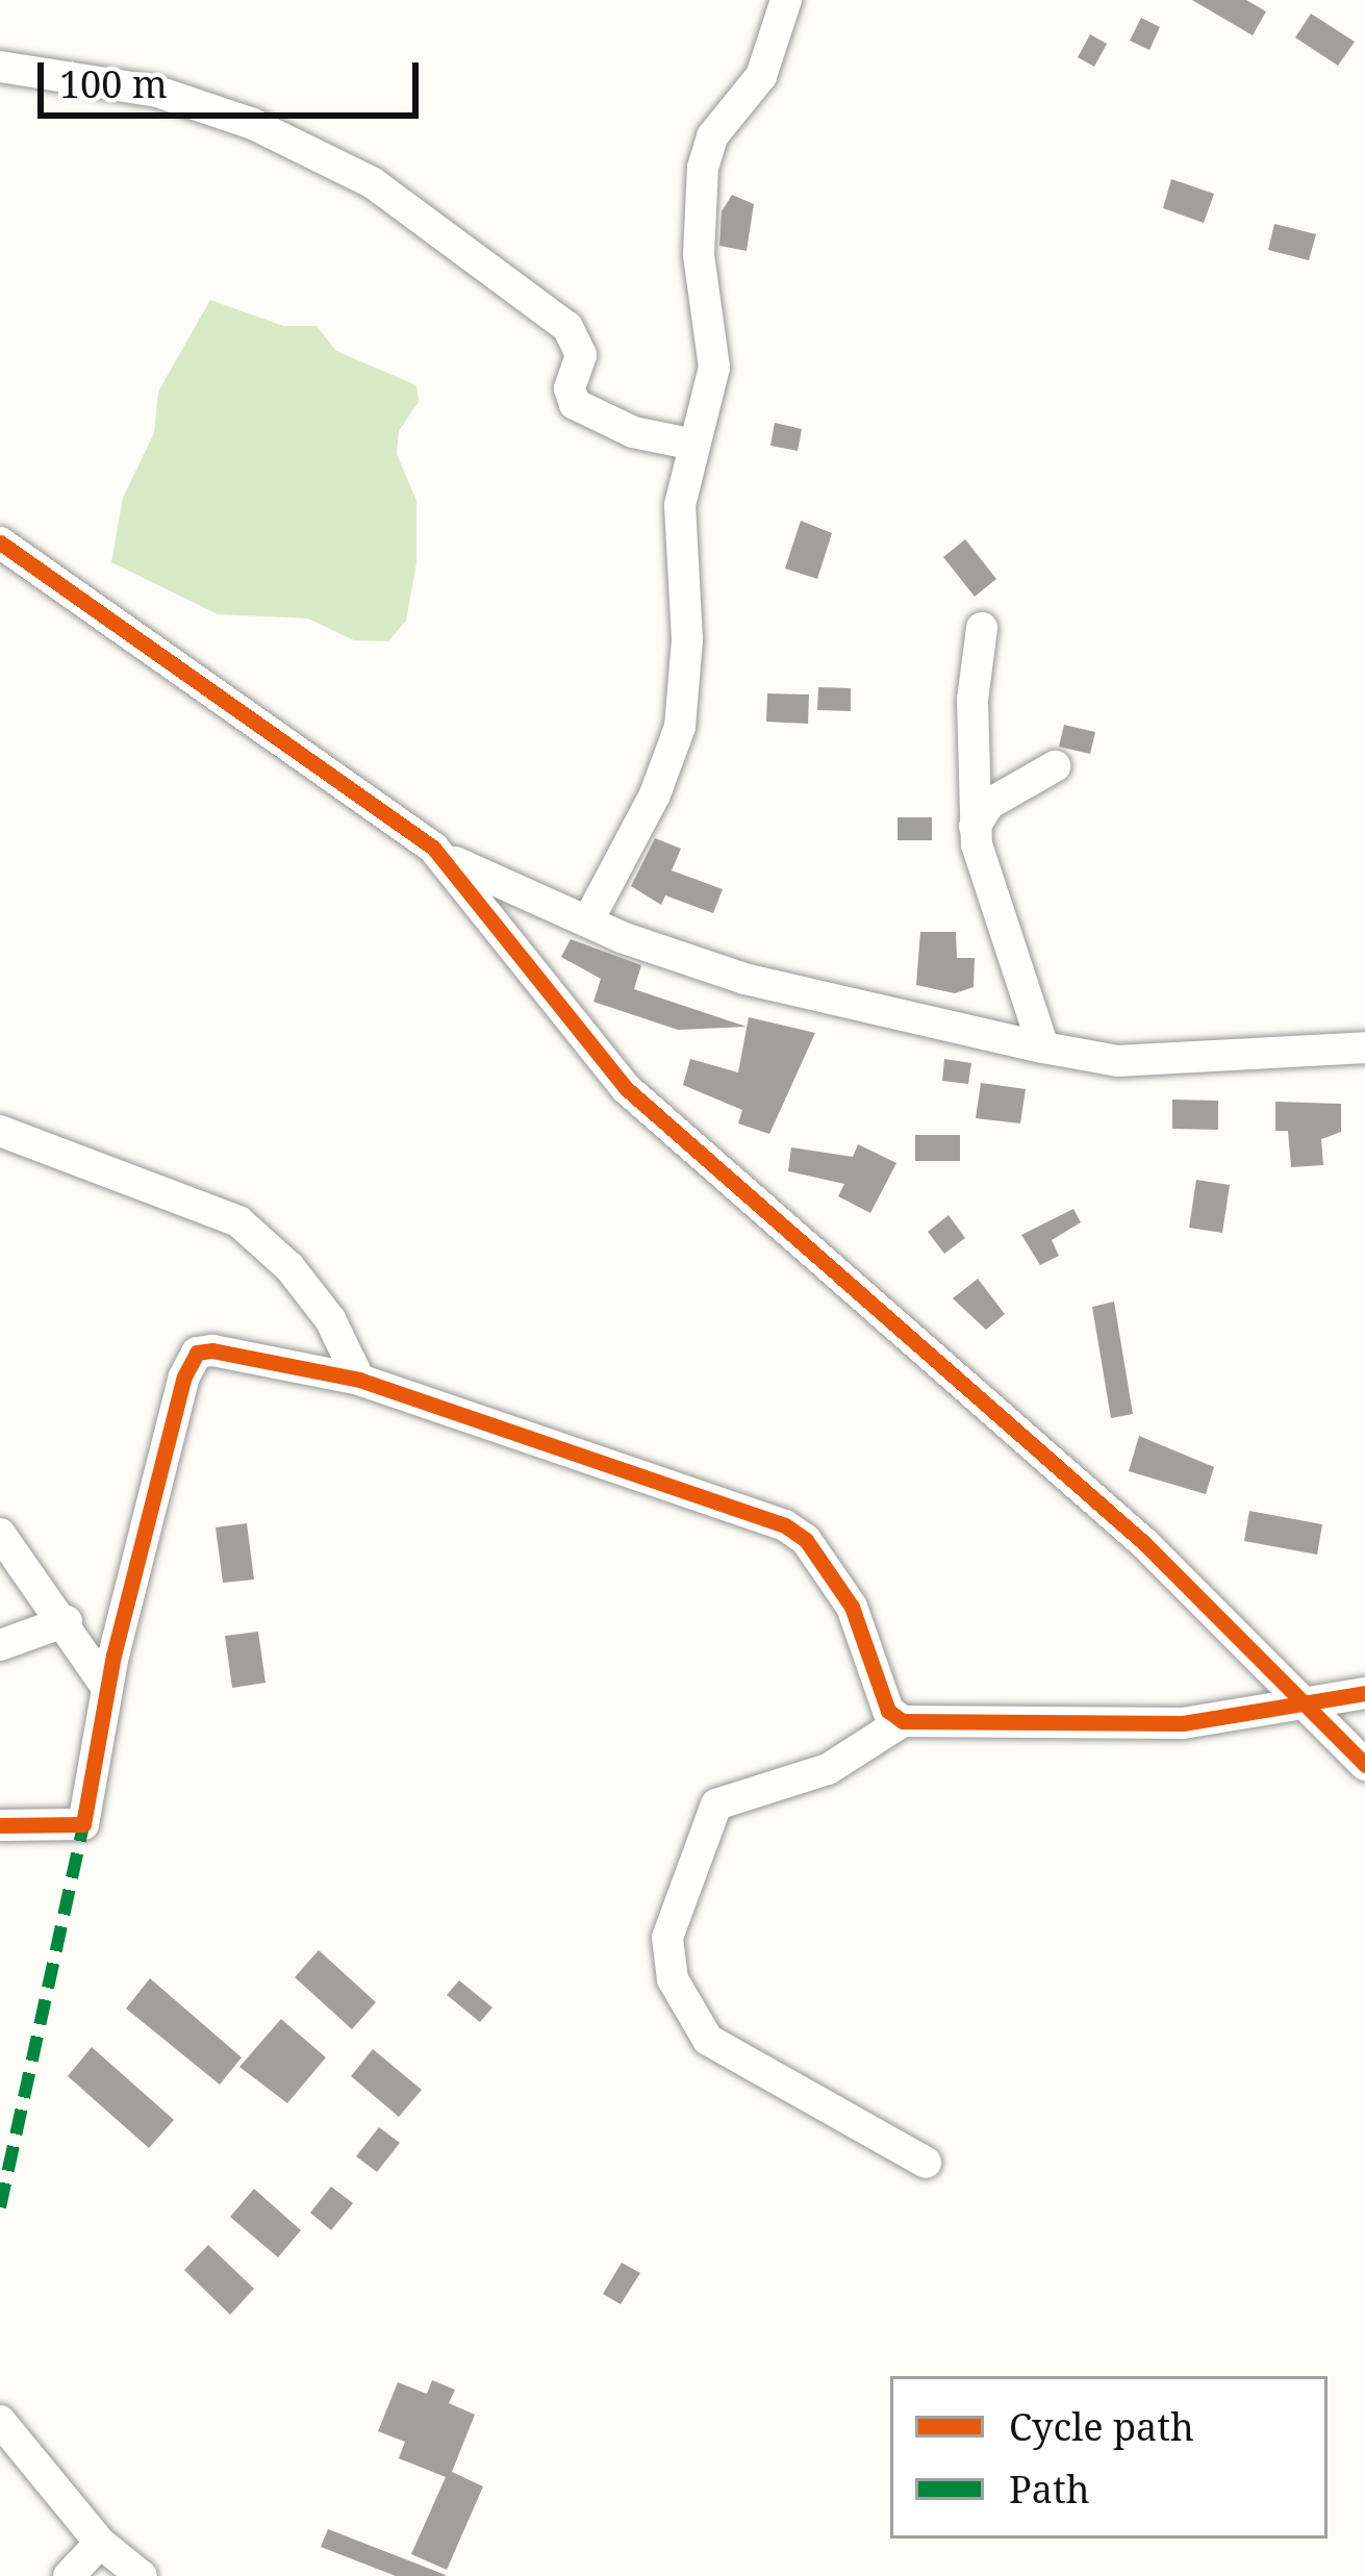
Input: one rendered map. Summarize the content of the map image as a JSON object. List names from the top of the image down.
{
  "legend": ["Cycle path", "Path"],
  "scale_bar": "100 m"
}
